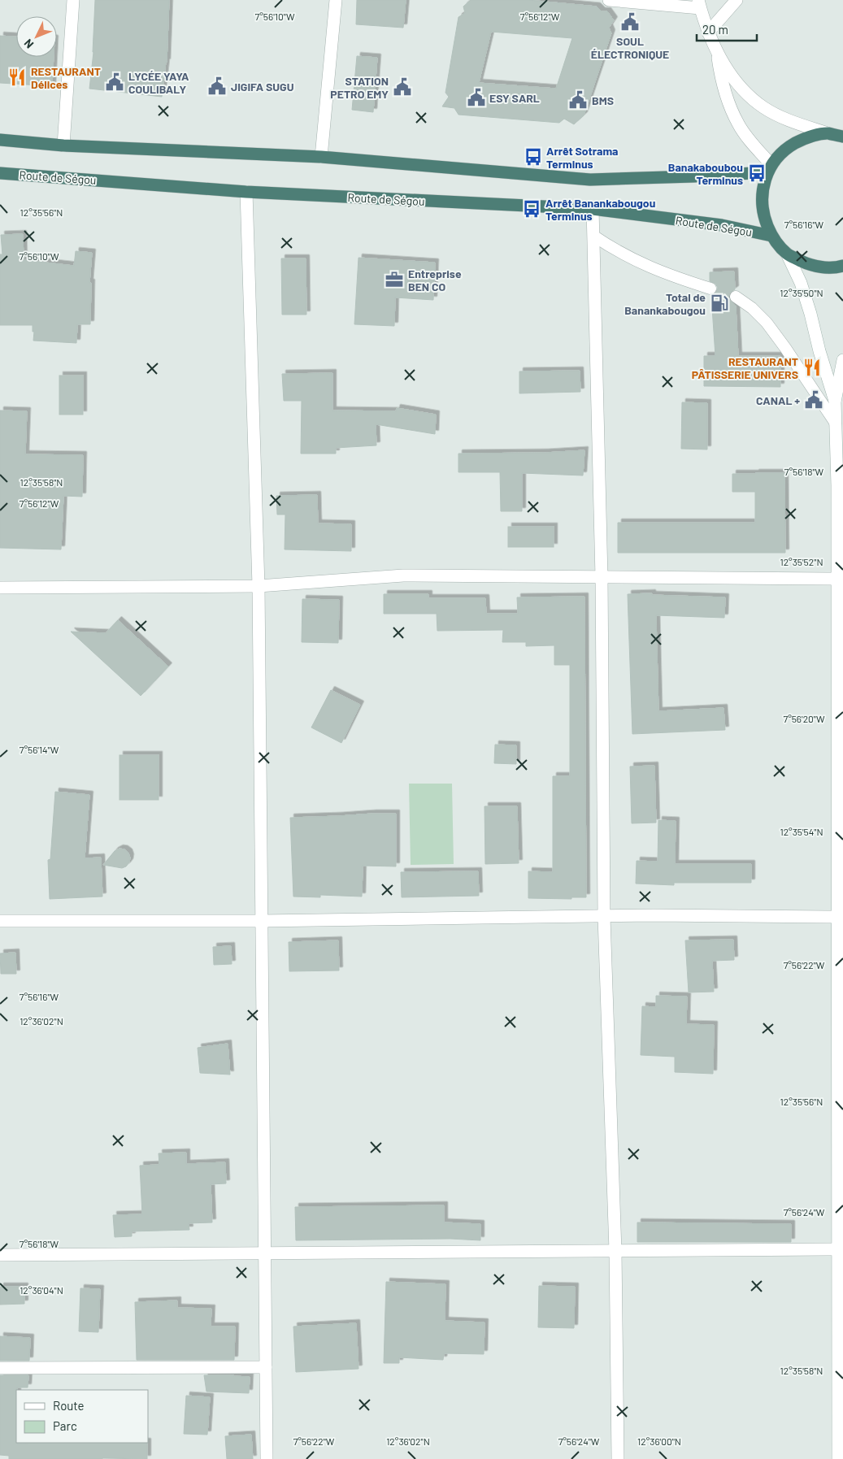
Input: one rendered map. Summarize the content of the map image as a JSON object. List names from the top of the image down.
{
  "streets": {
    "highway": ["Route de Ségou"]
  },
  "places": {
    "public building": [
      "SOUL ÉLECTRONIQUE",
      "LYCÉE YAYA COULIBALY",
      "JIGIFA SUGU",
      "STATION PETRO EMY",
      "ESY SARL",
      "BMS",
      "CANAL +"
    ],
    "restaurant": ["RESTAURANT Délices", "RESTAURANT PÂTISSERIE UNIVERS"],
    "bus stop": ["Arrêt Sotrama Terminus", "Banakaboubou Terminus", "Arrêt Banankabougou Terminus"],
    "office": ["Entreprise BEN CO"],
    "fuel station": ["Total de Banankabougou"]
  },
  "legend": ["Route", "Parc"],
  "scale_bar": "20 m",
  "north": "bottom left",
  "coordinates": [
    "7°56'10\"W",
    "7°56'12\"W",
    "12°35'56\"N",
    "7°56'16\"W",
    "12°35'50\"N",
    "7°56'18\"W",
    "12°35'58\"N",
    "12°35'52\"N",
    "7°56'20\"W",
    "7°56'14\"W",
    "12°35'54\"N",
    "7°56'22\"W",
    "12°36'02\"N",
    "7°56'24\"W",
    "12°36'04\"N",
    "12°36'00\"N"
  ]
}
